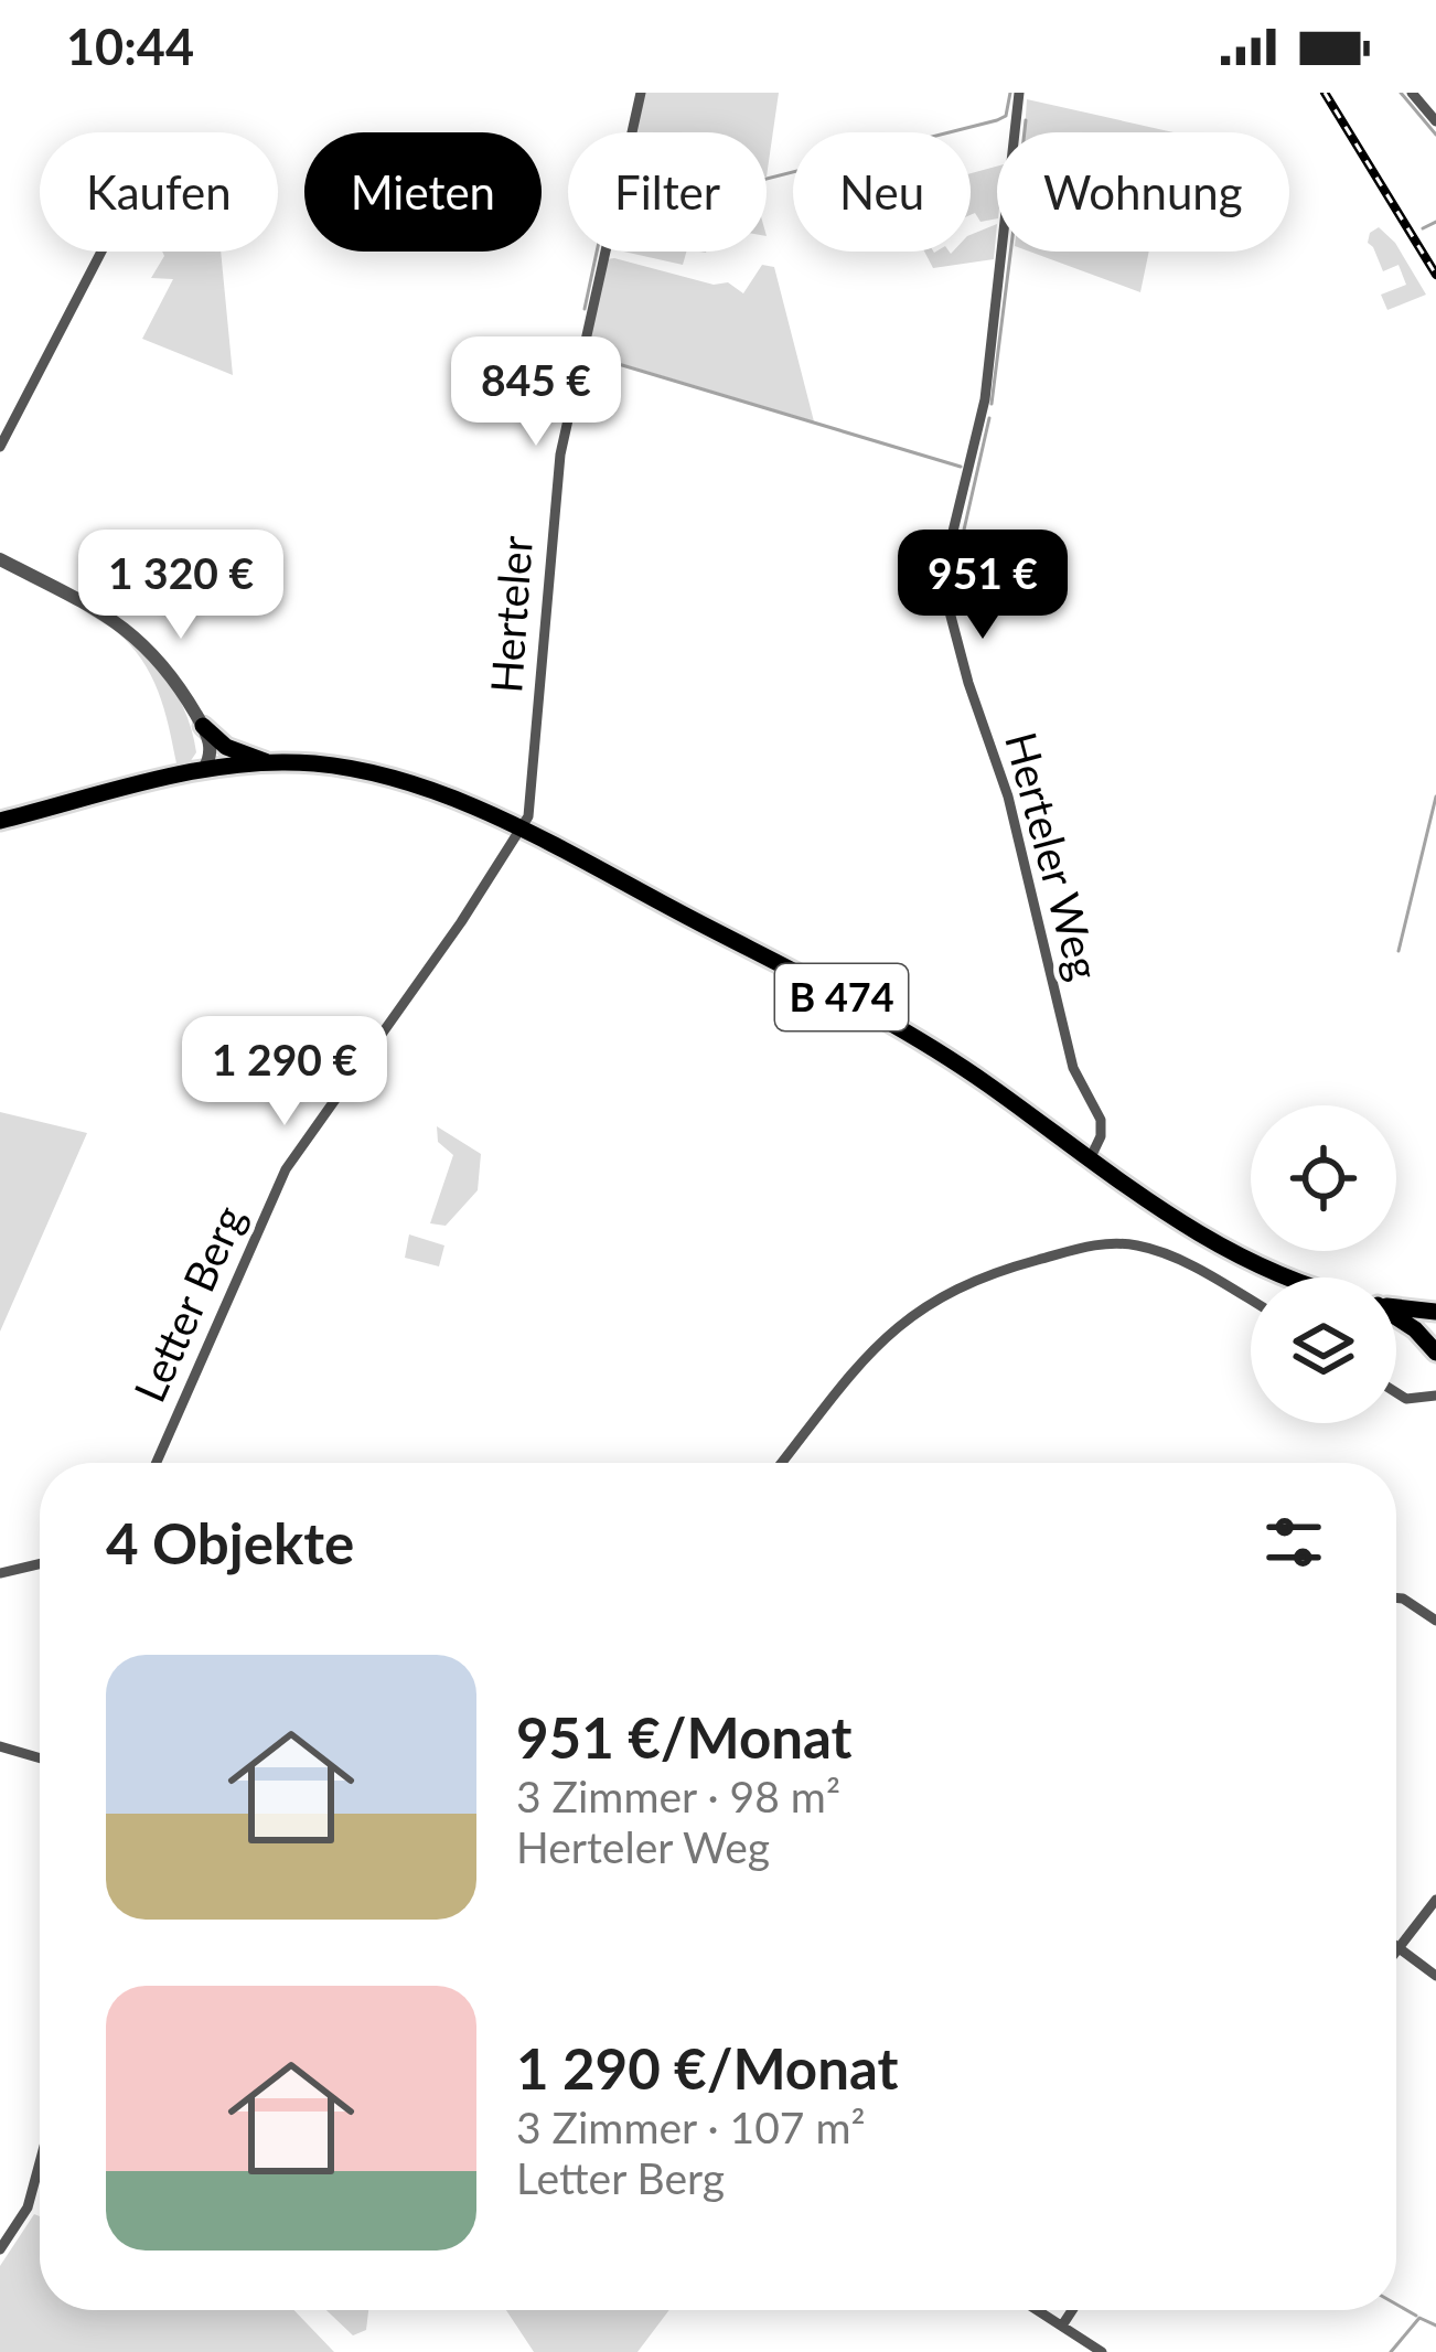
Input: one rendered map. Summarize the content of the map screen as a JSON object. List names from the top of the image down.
{
  "streets": {
    "main road": ["B 474"],
    "street": ["Herteler", "Herteler Weg", "Letter Berg"]
  },
  "crossings": [
    ["Herteler", "B 474"],
    ["Herteler", "Letter Berg"],
    ["Herteler Weg", "B 474"],
    ["B 474", "Letter Berg"]
  ],
  "page": {
    "status": "10:44",
    "chip": [
      "Kaufen",
      "Mieten",
      "Filter",
      "Neu",
      "Wohnung"
    ],
    "price": [
      "845 €",
      "1 320 €",
      "951 €",
      "1 290 €"
    ],
    "heading": "4 Objekte",
    "list": [
      {
        "name": "951 €/Monat",
        "note": "3 Zimmer · 98 m² · Herteler Weg"
      },
      {
        "name": "1 290 €/Monat",
        "note": "3 Zimmer · 107 m² · Letter Berg"
      }
    ]
  }
}
